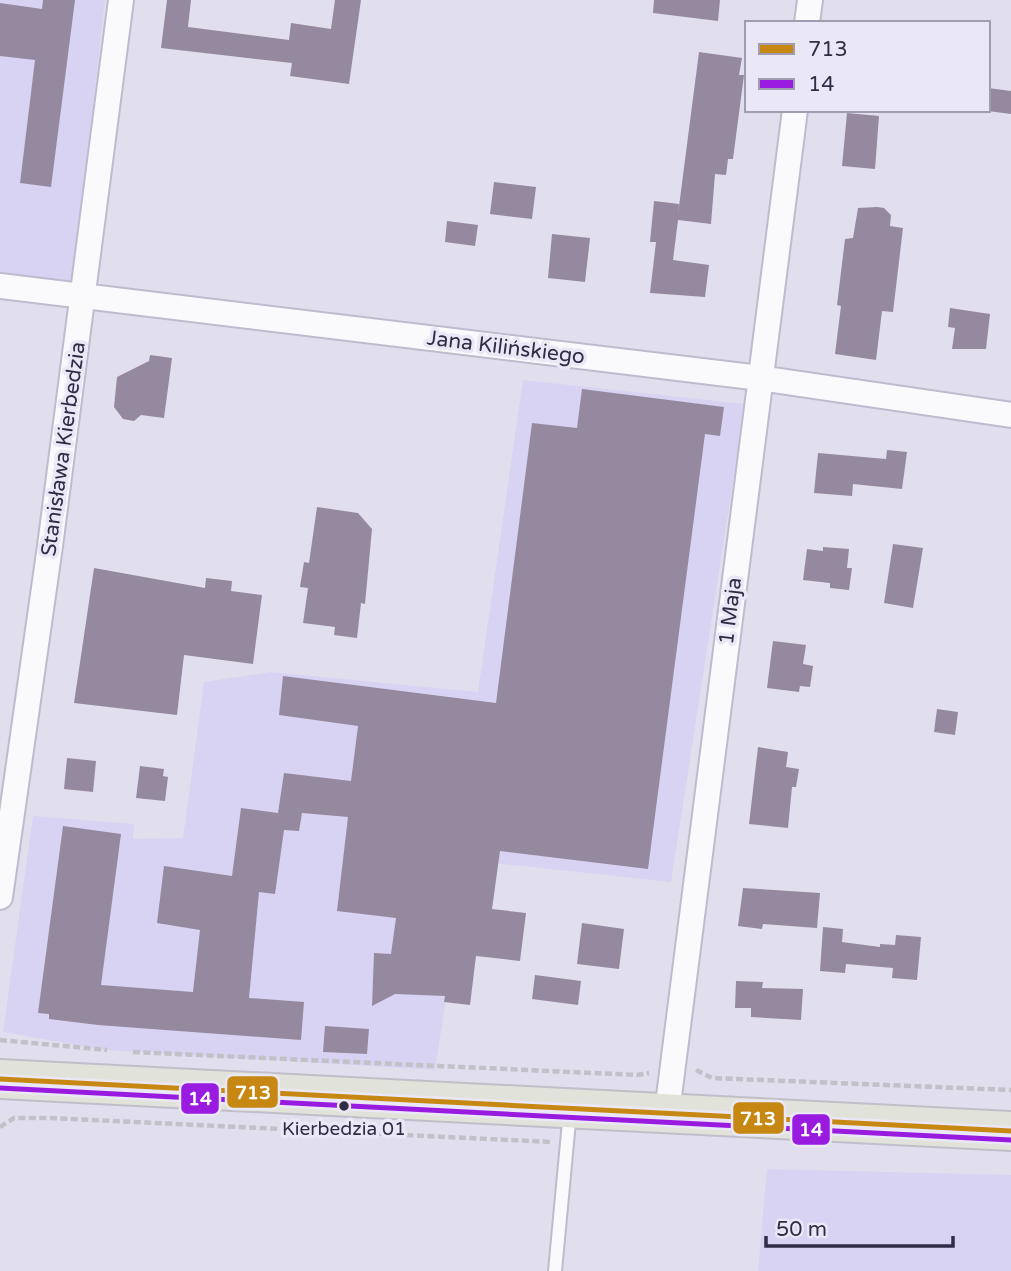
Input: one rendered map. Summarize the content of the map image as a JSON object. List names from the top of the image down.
{
  "streets": {
    "street": ["Jana Kilińskiego", "Stanisława Kierbedzia", "1 Maja"]
  },
  "crossings": [
    ["Jana Kilińskiego", "Stanisława Kierbedzia"],
    ["Jana Kilińskiego", "1 Maja"]
  ],
  "places": ["Kierbedzia 01"],
  "lines": ["transit line 713", "transit line 14"],
  "legend": ["713", "14"],
  "scale_bar": "50 m"
}
